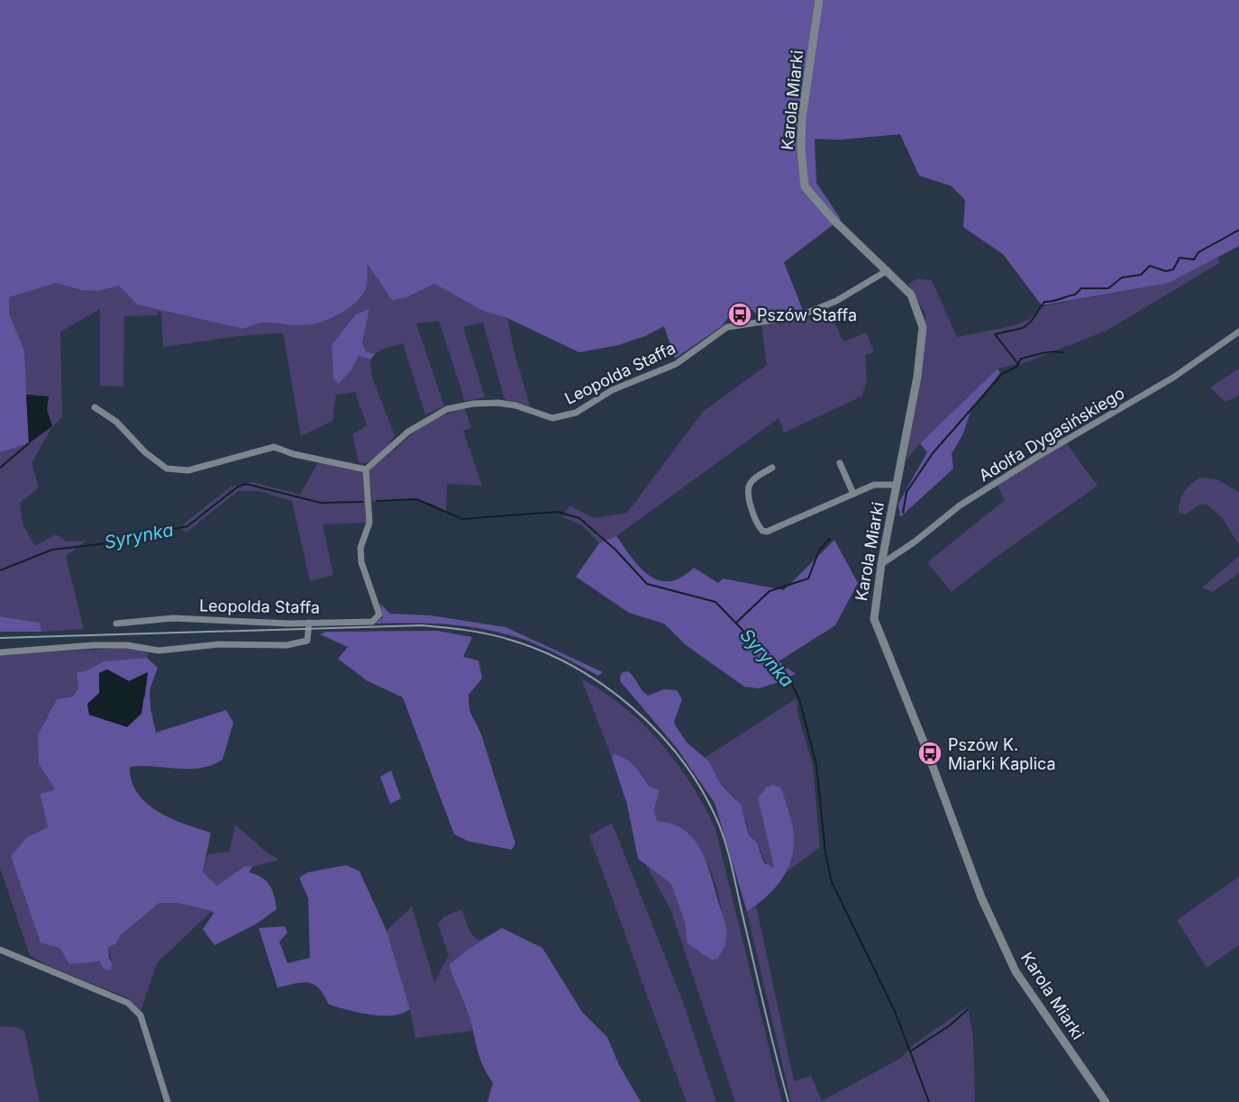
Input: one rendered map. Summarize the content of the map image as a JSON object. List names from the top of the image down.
{
  "streets": {
    "street": ["Karola Miarki", "Leopolda Staffa", "Adolfa Dygasińskiego"]
  },
  "crossings": [
    ["Karola Miarki", "Leopolda Staffa"],
    ["Karola Miarki", "Adolfa Dygasińskiego"]
  ],
  "water": ["Syrynka"],
  "places": {
    "bus stop": ["Pszów Staffa", "Pszów K. Miarki Kaplica"]
  }
}
